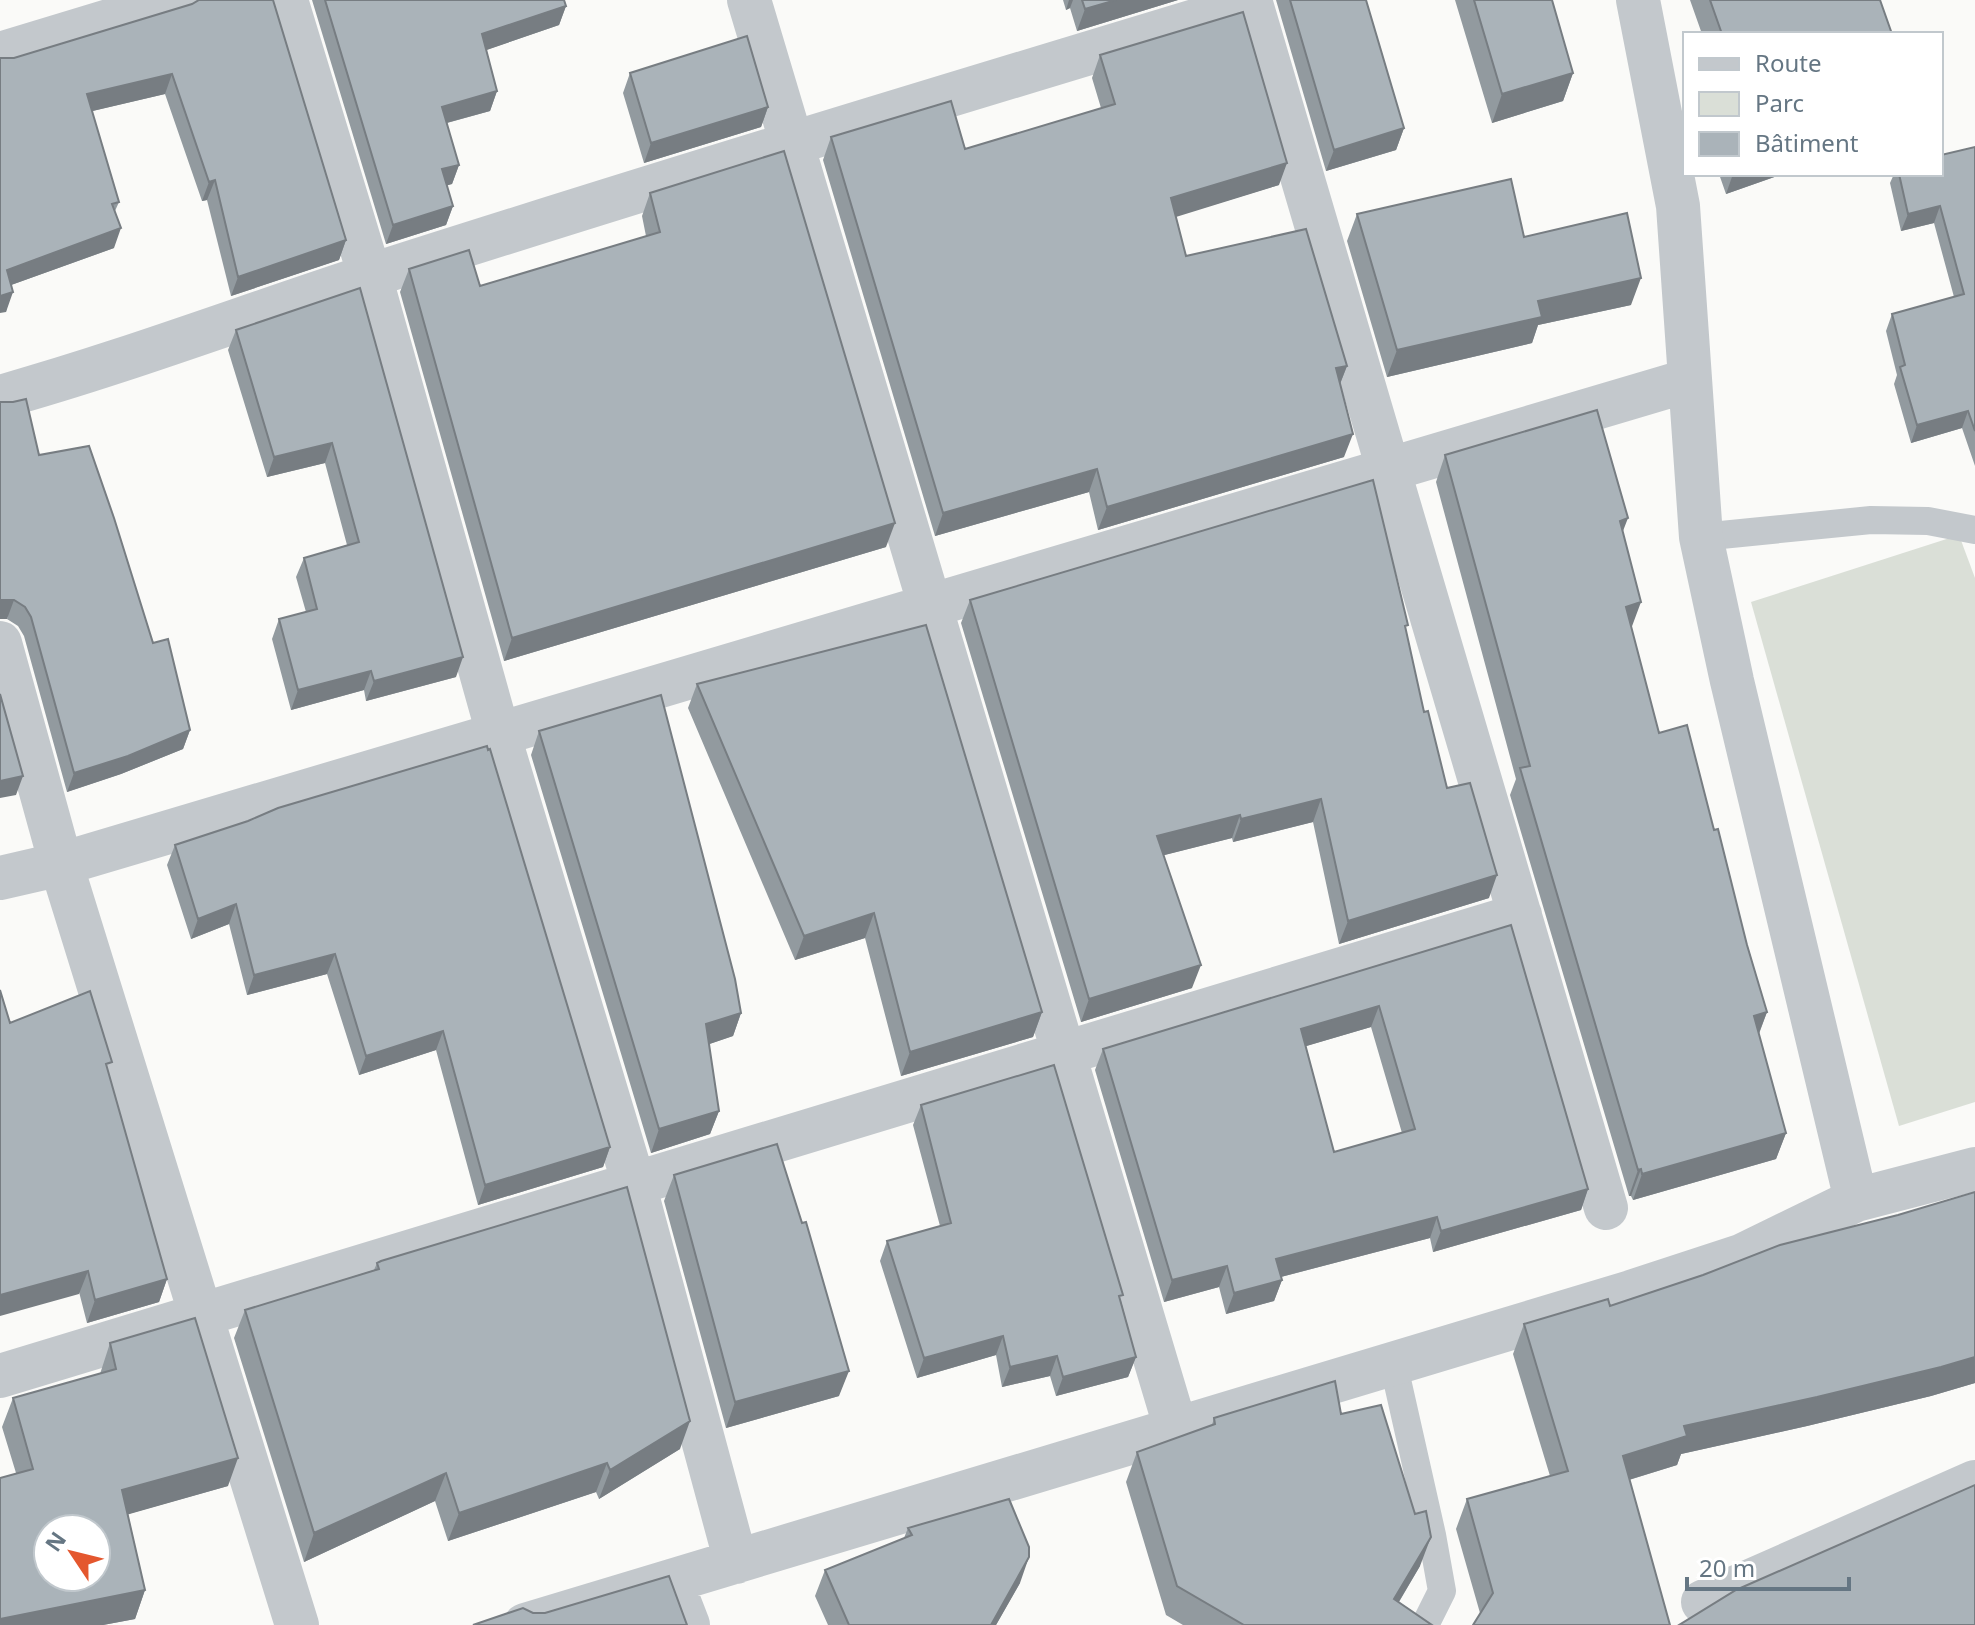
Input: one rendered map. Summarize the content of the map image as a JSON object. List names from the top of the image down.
{
  "legend": ["Route", "Parc", "Bâtiment"],
  "scale_bar": "20 m",
  "north": "top left"
}
